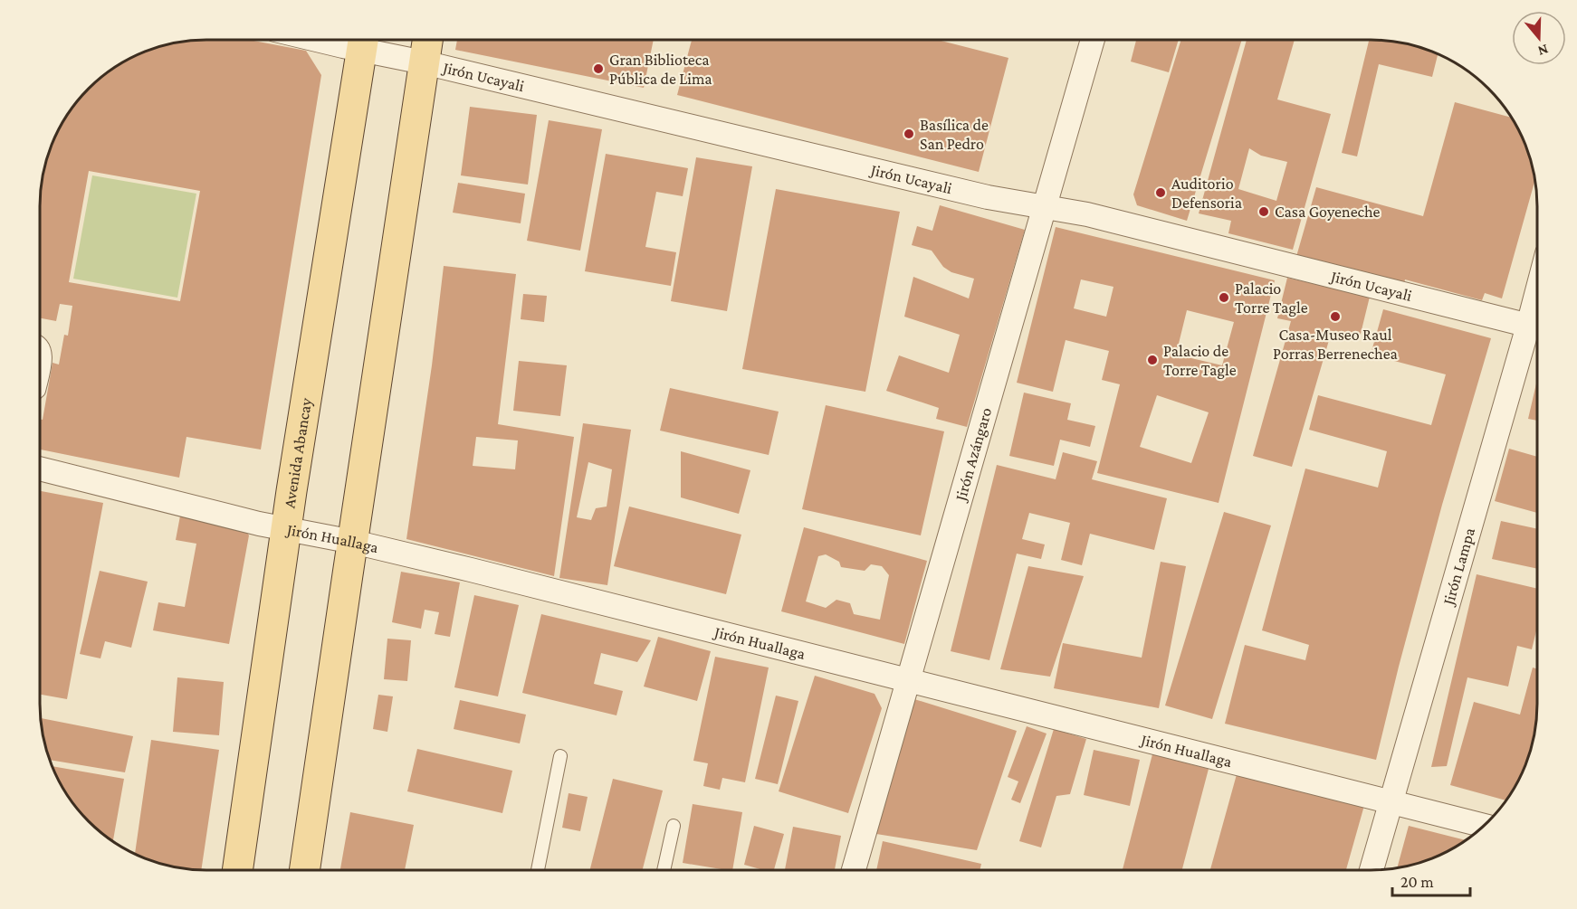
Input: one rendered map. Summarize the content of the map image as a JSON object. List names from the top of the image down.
{
  "streets": {
    "main road": ["Avenida Abancay"],
    "street": [
      "Jirón Ucayali",
      "Jirón Azángaro",
      "Jirón Huallaga",
      "Jirón Lampa"
    ]
  },
  "crossings": [
    ["Jirón Ucayali", "Avenida Abancay"],
    ["Jirón Ucayali", "Jirón Azángaro"],
    ["Jirón Ucayali", "Jirón Lampa"],
    ["Avenida Abancay", "Jirón Huallaga"],
    ["Jirón Azángaro", "Jirón Huallaga"],
    ["Jirón Huallaga", "Jirón Lampa"]
  ],
  "places": [
    "Gran Biblioteca Pública de Lima",
    "Basílica de San Pedro",
    "Auditorio Defensoria",
    "Casa Goyeneche",
    "Palacio Torre Tagle",
    "Casa-Museo Raul Porras Berrenechea",
    "Palacio de Torre Tagle"
  ],
  "scale_bar": "20 m",
  "north": "bottom"
}
